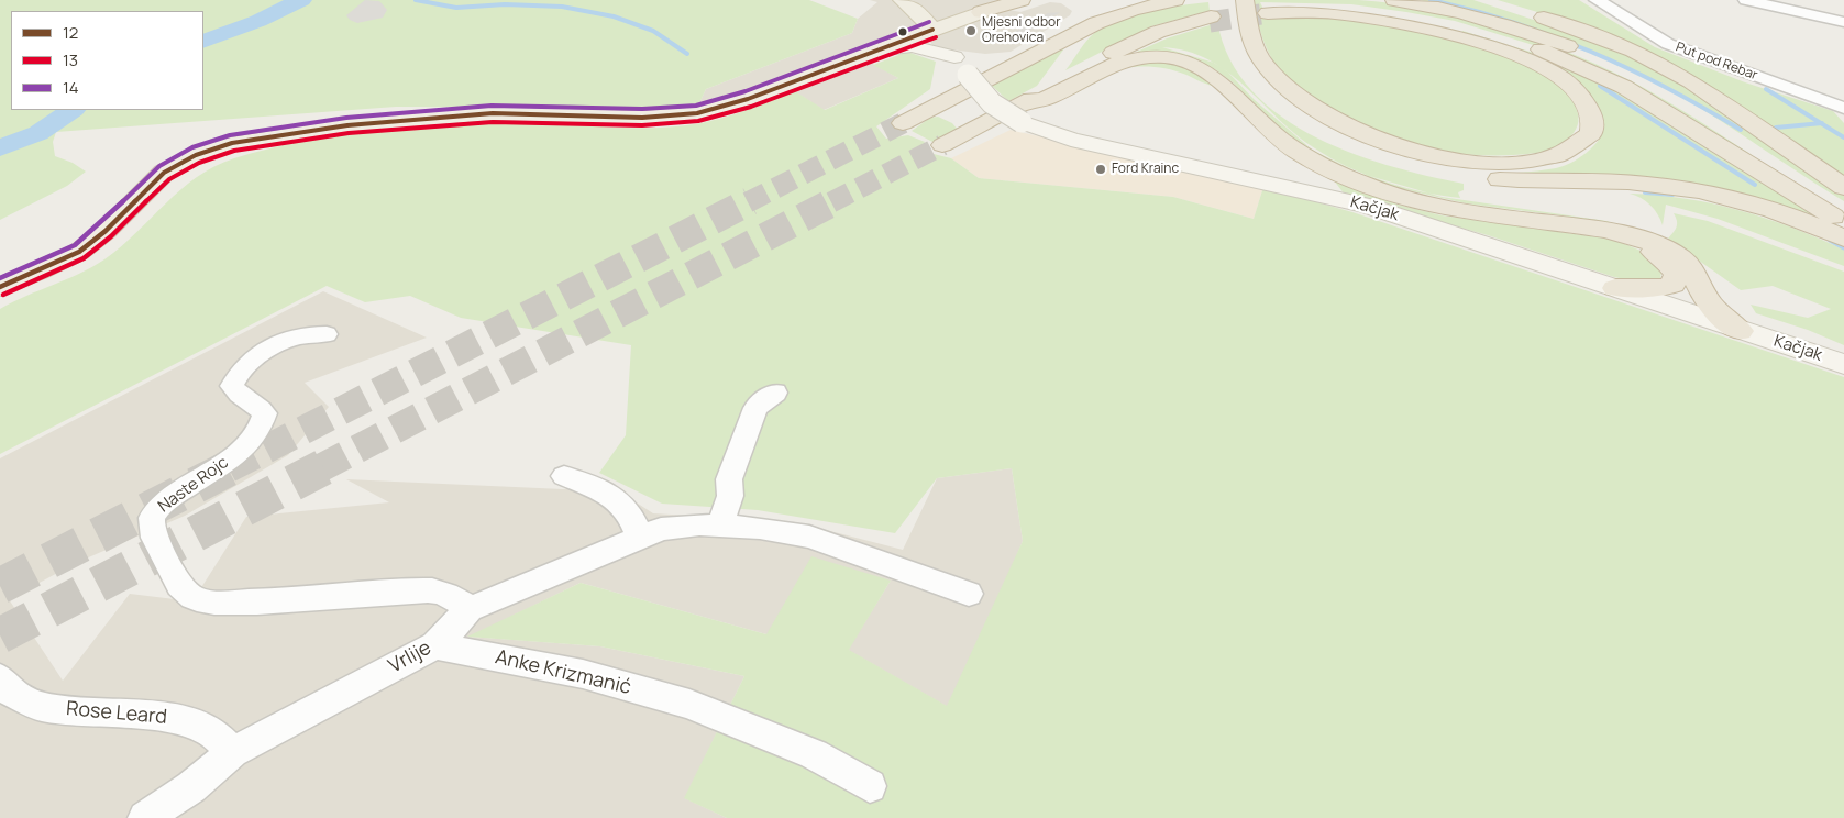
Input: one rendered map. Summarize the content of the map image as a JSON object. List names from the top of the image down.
{
  "streets": {
    "main road": ["Kačjak"],
    "street": [
      "Put pod Rebar",
      "Naste Rojc",
      "Vrlije",
      "Anke Krizmanić",
      "Rose Leard"
    ]
  },
  "crossings": [
    ["Naste Rojc", "Vrlije"],
    ["Vrlije", "Anke Krizmanić"],
    ["Vrlije", "Rose Leard"]
  ],
  "places": ["Mjesni odbor Orehovica", "Ford Krainc"],
  "lines": ["transit line 14", "transit line 12", "transit line 13"],
  "legend": ["12", "13", "14"]
}
